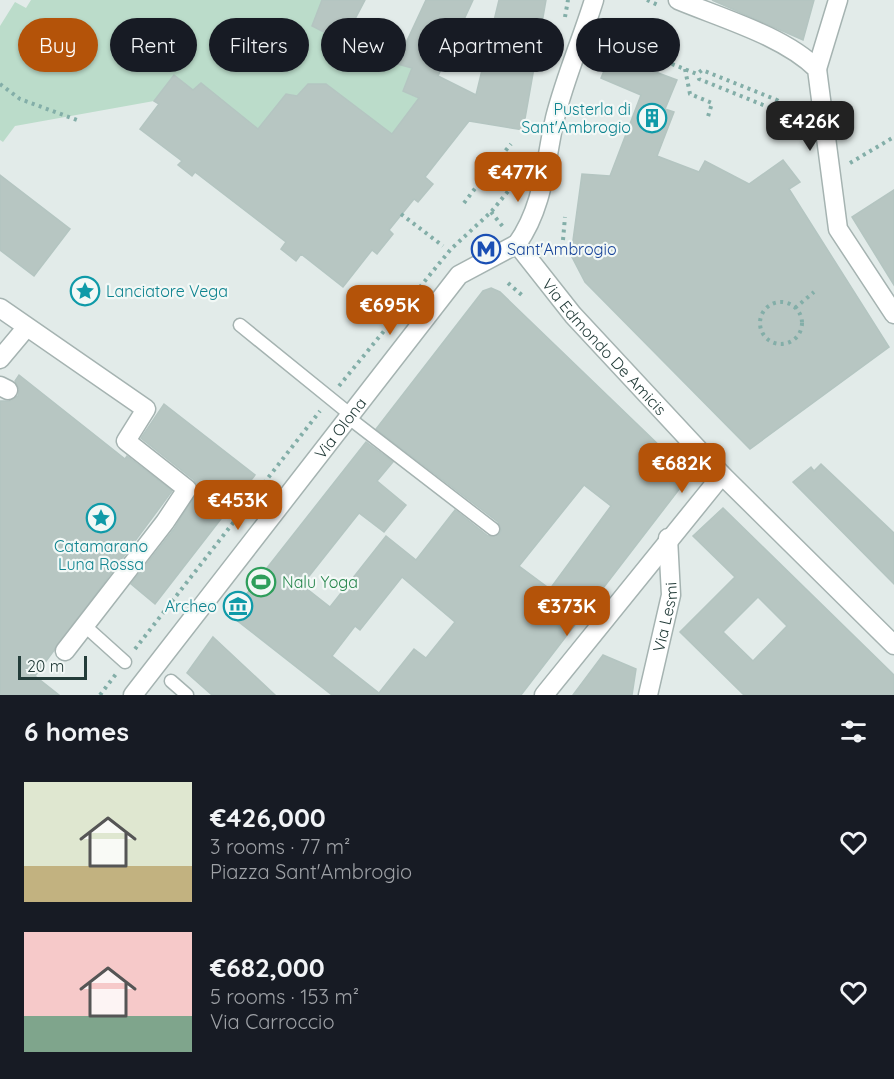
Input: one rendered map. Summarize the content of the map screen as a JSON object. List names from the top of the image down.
{
  "streets": {
    "street": ["Via Edmondo De Amicis", "Via Olona", "Via Lesmi"]
  },
  "crossings": [
    ["Via Edmondo De Amicis", "Via Olona"]
  ],
  "places": {
    "building": ["Pusterla di Sant'Ambrogio"],
    "metro station": ["Sant'Ambrogio"],
    "place": ["Lanciatore Vega", "Catamarano Luna Rossa"],
    "sports": ["Nalu Yoga"],
    "museum": ["Archeo"]
  },
  "scale_bar": "20 m",
  "page": {
    "chip": [
      "Buy",
      "Rent",
      "Filters",
      "New",
      "Apartment",
      "House"
    ],
    "price": [
      "€426K",
      "€477K",
      "€695K",
      "€682K",
      "€453K",
      "€373K"
    ],
    "scale": "20 m",
    "heading": "6 homes",
    "list": [
      {
        "name": "€426,000",
        "note": "3 rooms · 77 m² · Piazza Sant'Ambrogio"
      },
      {
        "name": "€682,000",
        "note": "5 rooms · 153 m² · Via Carroccio"
      }
    ]
  }
}
